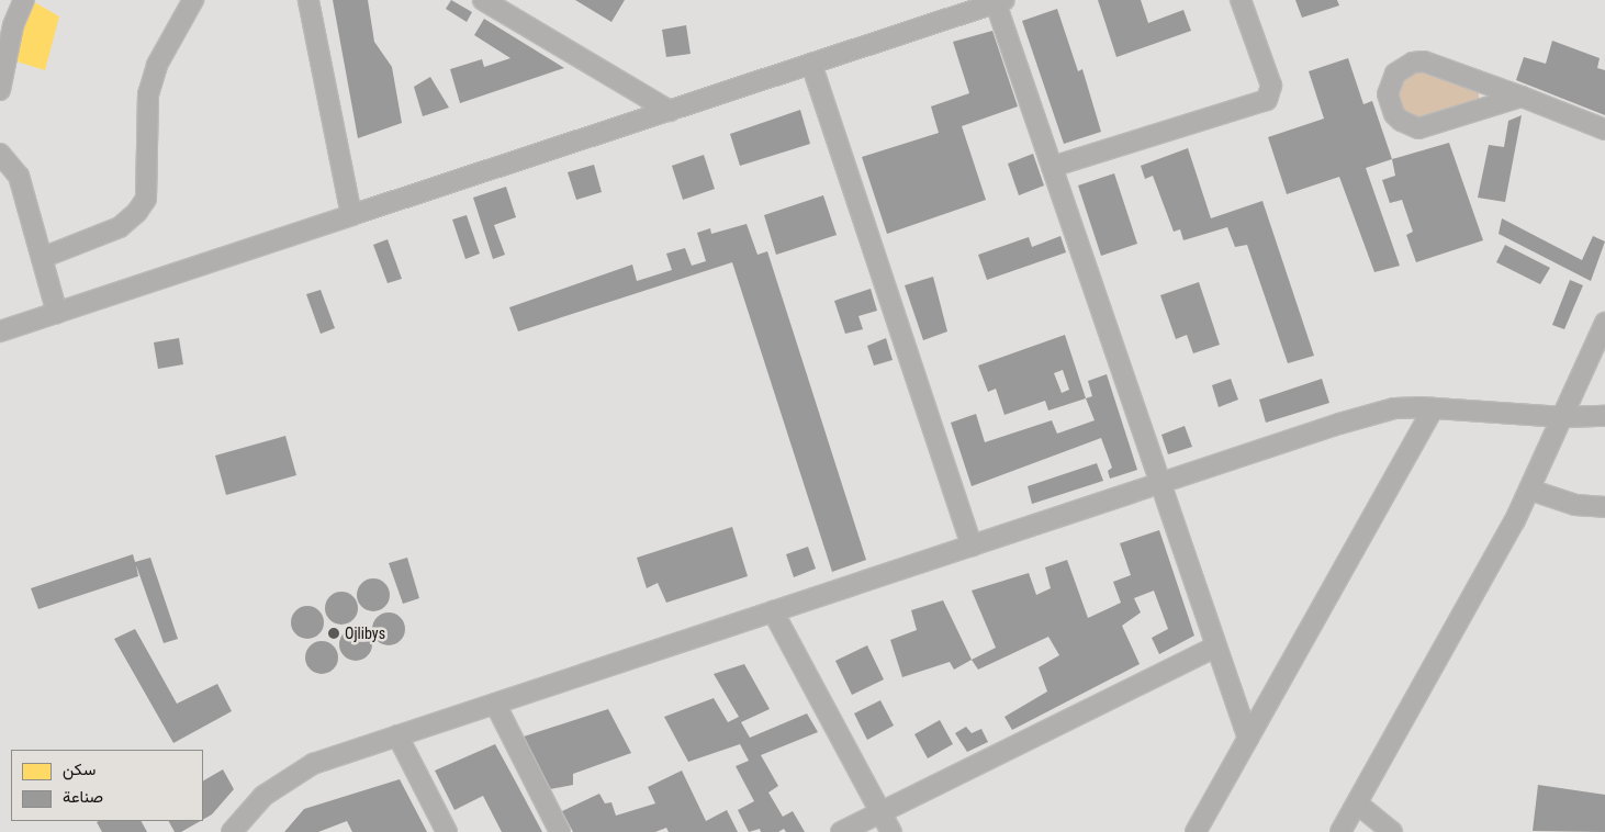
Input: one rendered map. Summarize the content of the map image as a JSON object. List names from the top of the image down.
{
  "places": ["Ojlibys"],
  "legend": ["سكن", "صناعة"]
}
